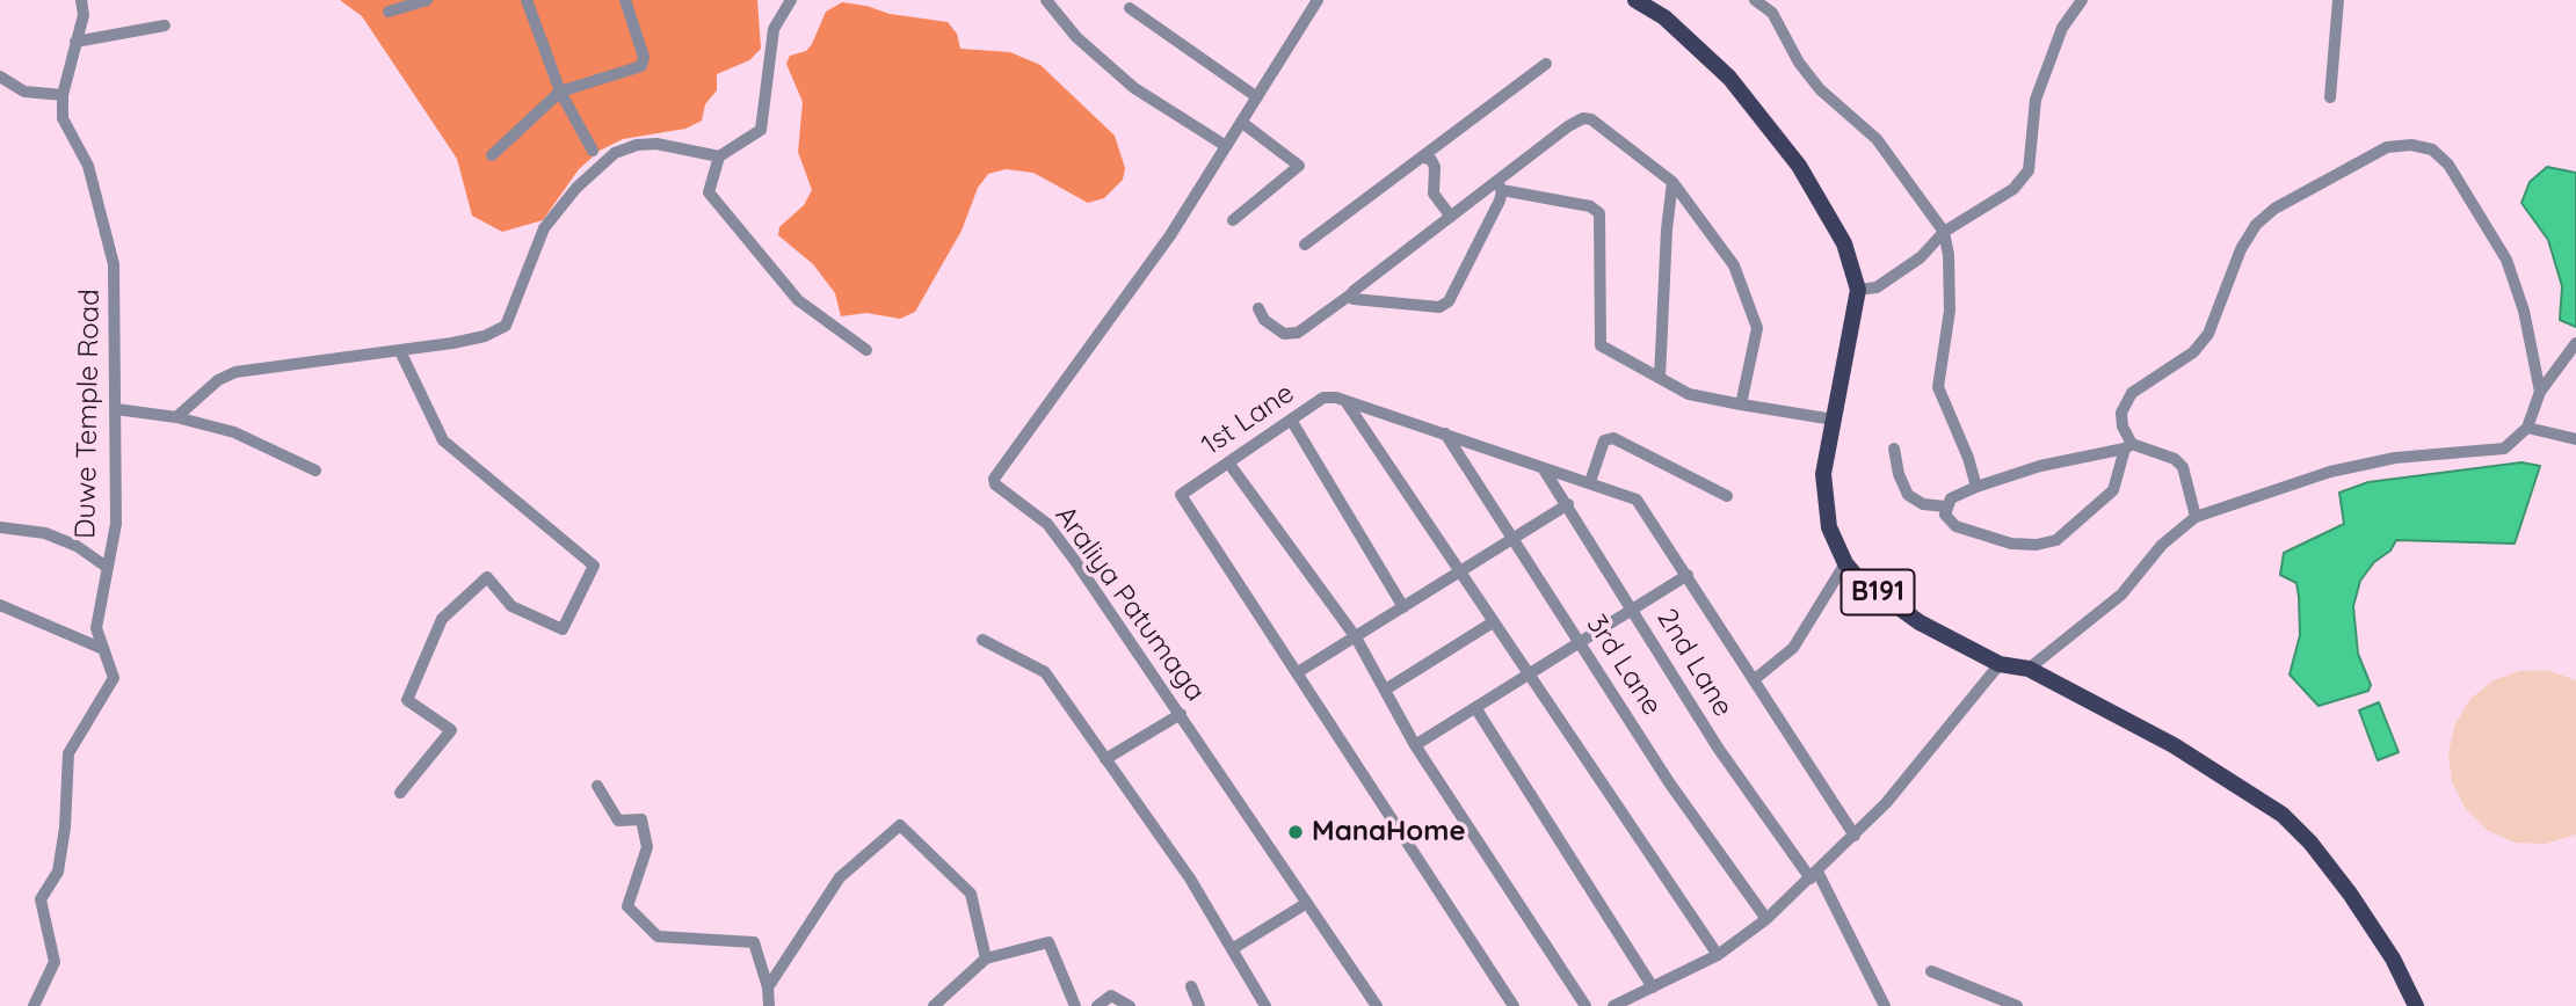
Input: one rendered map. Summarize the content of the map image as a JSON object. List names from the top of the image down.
{
  "streets": {
    "main road": ["B191"],
    "street": [
      "Duwe Temple Road",
      "1st Lane",
      "Araliya Patumaga",
      "2nd Lane",
      "3rd Lane"
    ]
  },
  "crossings": [
    ["1st Lane", "2nd Lane"],
    ["1st Lane", "3rd Lane"]
  ],
  "places": ["ManaHome"]
}
